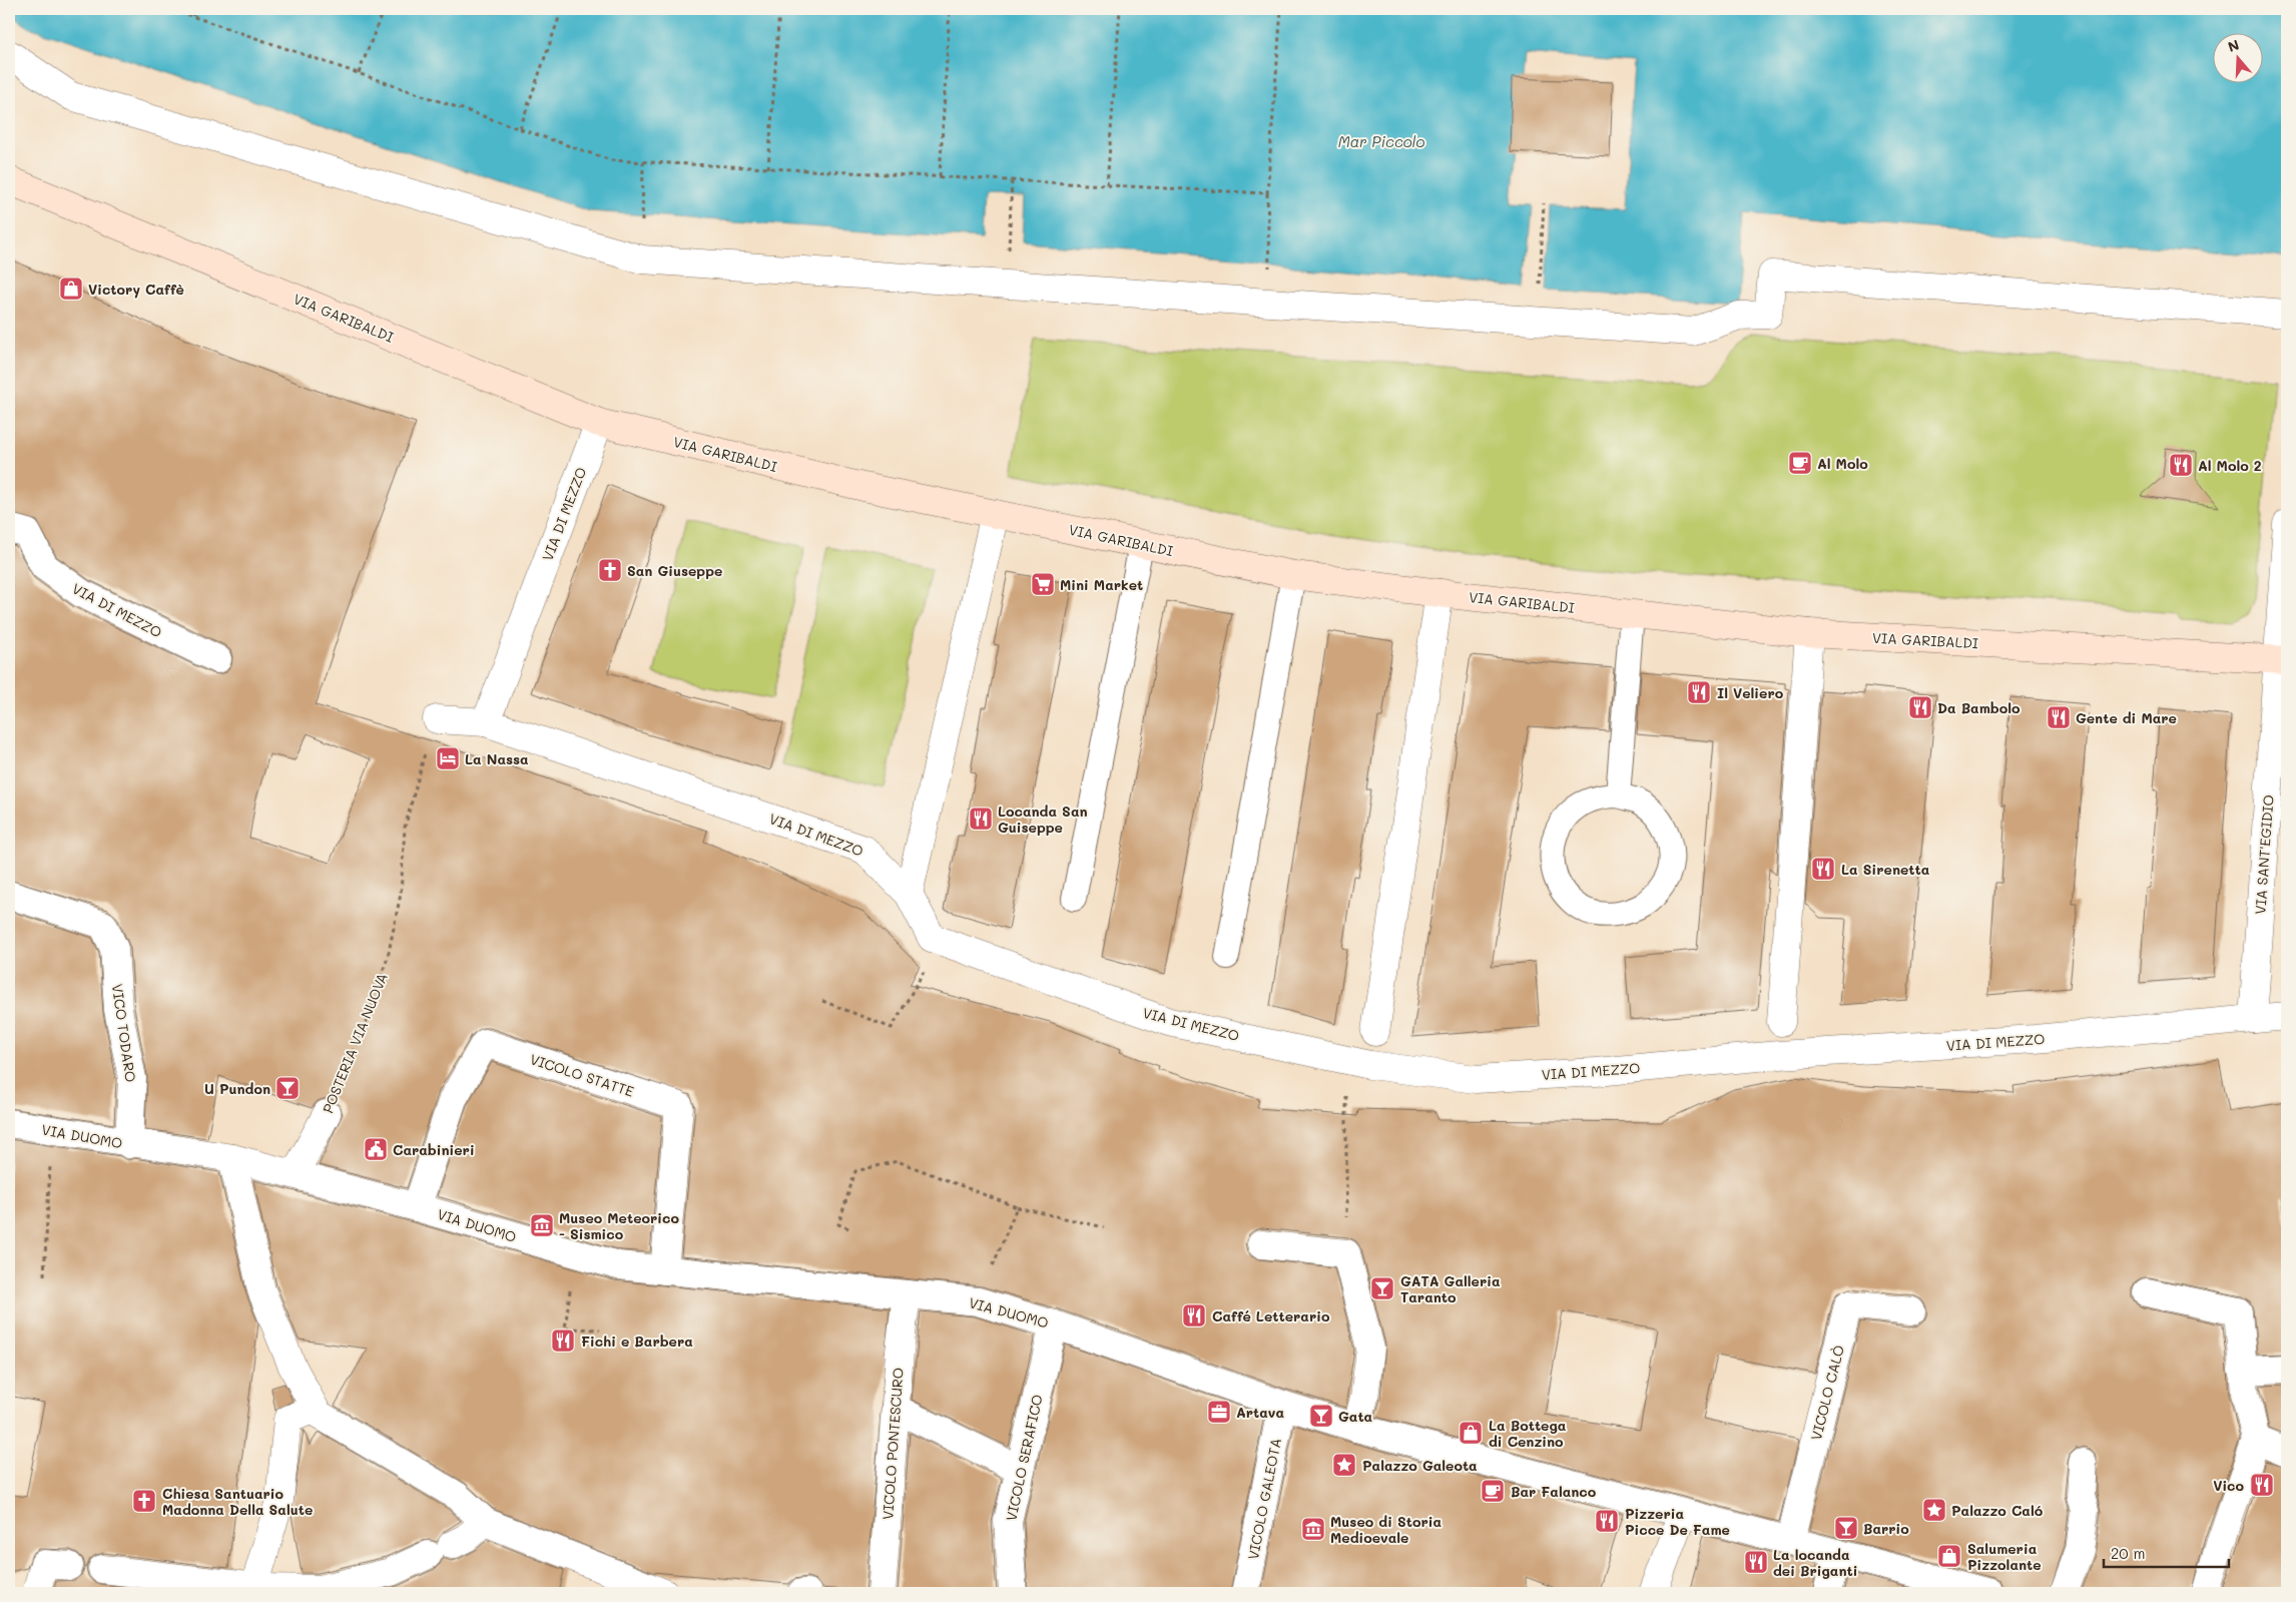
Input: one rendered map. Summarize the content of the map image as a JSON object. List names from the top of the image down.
{
  "streets": {
    "main road": ["VIA GARIBALDI"],
    "street": [
      "VIA DI MEZZO",
      "VIA SANT'EGIDIO",
      "VICO TODARO",
      "POSTERIA VIA NUOVA",
      "VICOLO STATTE",
      "VIA DUOMO",
      "VICOLO CALÒ",
      "VICOLO PONTESCURO",
      "VICOLO SERAFICO",
      "VICOLO GALEOTA"
    ]
  },
  "crossings": [
    ["VIA GARIBALDI", "VIA DI MEZZO"],
    ["VIA GARIBALDI", "VIA SANT'EGIDIO"],
    ["VIA DI MEZZO", "VIA SANT'EGIDIO"],
    ["VICO TODARO", "VIA DUOMO"],
    ["POSTERIA VIA NUOVA", "VIA DUOMO"],
    ["VICOLO STATTE", "VIA DUOMO"],
    ["VIA DUOMO", "VICOLO CALÒ"],
    ["VIA DUOMO", "VICOLO PONTESCURO"],
    ["VIA DUOMO", "VICOLO SERAFICO"],
    ["VIA DUOMO", "VICOLO GALEOTA"]
  ],
  "water": ["Mar Piccolo"],
  "places": {
    "shop": ["Victory Caffè", "La Bottega di Cenzino", "Salumeria Pizzolante"],
    "cafe": ["Al Molo", "Bar Falanco"],
    "restaurant": [
      "Al Molo 2",
      "Il Veliero",
      "Da Bambolo",
      "Gente di Mare",
      "Locanda San Guiseppe",
      "La Sirenetta",
      "Caffé Letterario",
      "Fichi e Barbera",
      "Vico",
      "Pizzeria Picce De Fame",
      "La locanda dei Briganti"
    ],
    "church": ["San Giuseppe", "Chiesa Santuario Madonna Della Salute"],
    "supermarket": ["Mini Market"],
    "hotel": ["La Nassa"],
    "bar": [
      "U Pundon",
      "GATA Galleria Taranto",
      "Gata",
      "Barrio"
    ],
    "public building": ["Carabinieri"],
    "museum": ["Museo Meteorico - Sismico", "Museo di Storia Medioevale"],
    "office": ["Artava"],
    "place": ["Palazzo Galeota", "Palazzo Caló"]
  },
  "scale_bar": "20 m",
  "north": "top"
}
